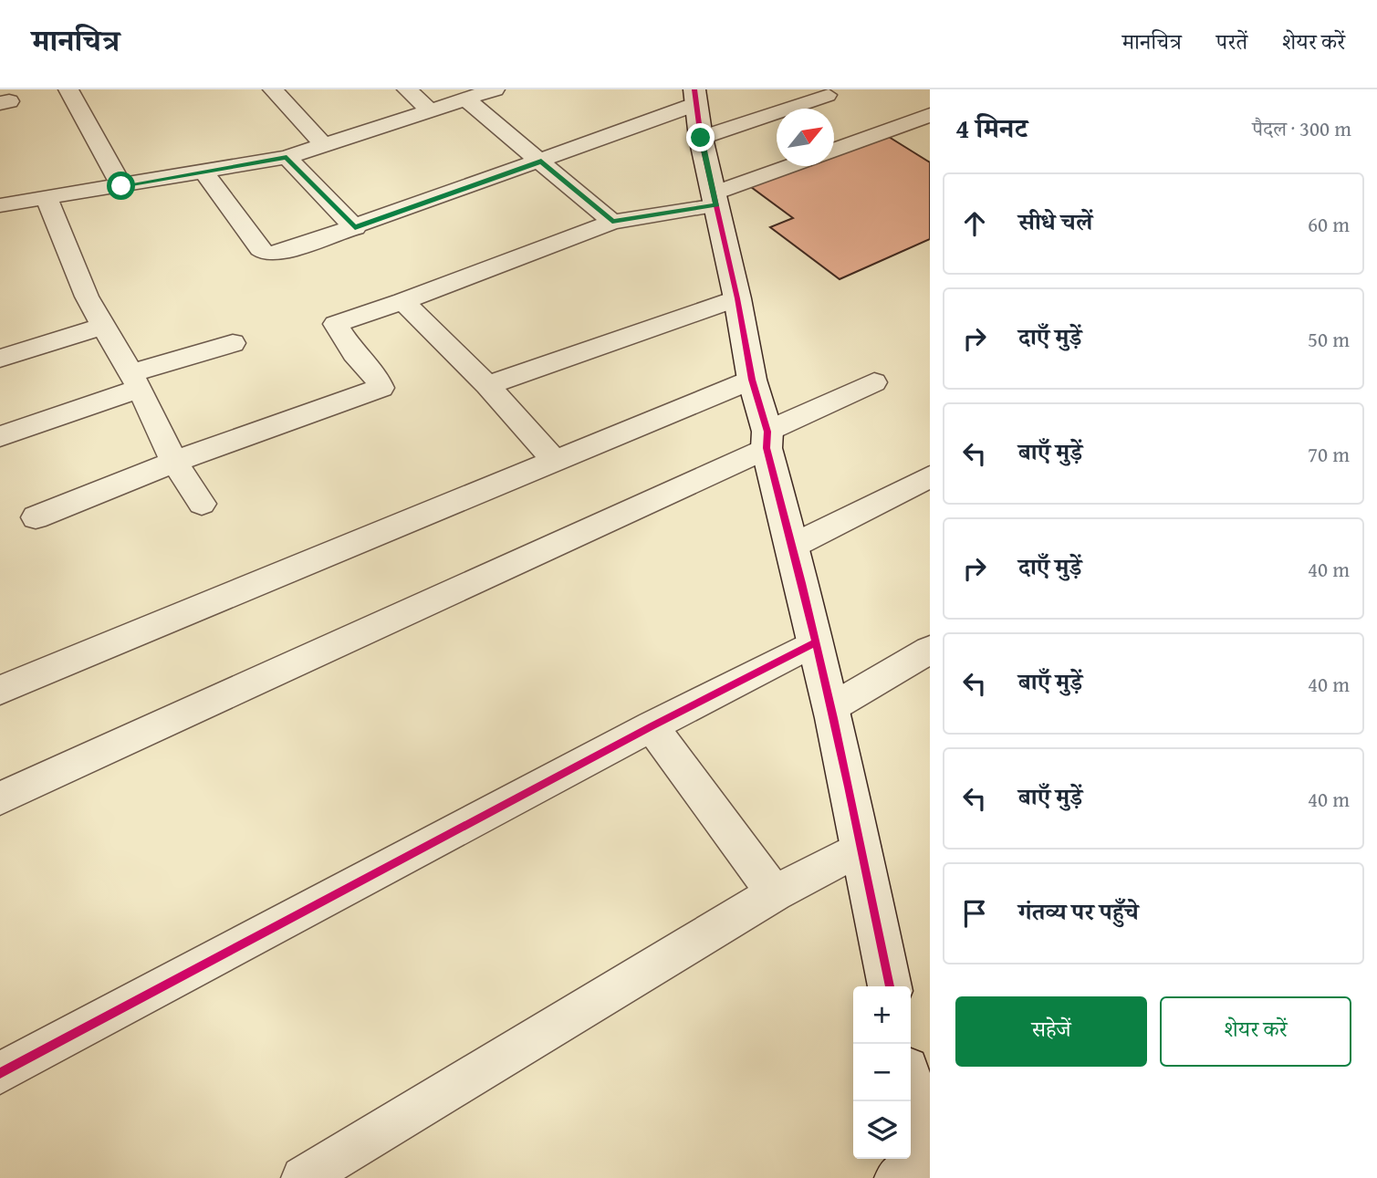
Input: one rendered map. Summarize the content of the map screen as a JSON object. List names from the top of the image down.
{
  "north": "top right",
  "page": {
    "header": "मानचित्र",
    "nav": ["मानचित्र", "परतें", "शेयर करें"],
    "heading": ["4 मिनट", "पैदल · 300 m"],
    "list": [
      ["सीधे चलें", "60 m"],
      ["दाएँ मुड़ें", "50 m"],
      ["बाएँ मुड़ें", "70 m"],
      ["दाएँ मुड़ें", "40 m"],
      ["बाएँ मुड़ें", "40 m"],
      ["बाएँ मुड़ें", "40 m"],
      "गंतव्य पर पहुँचे"
    ],
    "buttons": ["सहेजें", "शेयर करें"],
    "map_buttons": ["+", "−"]
  }
}
